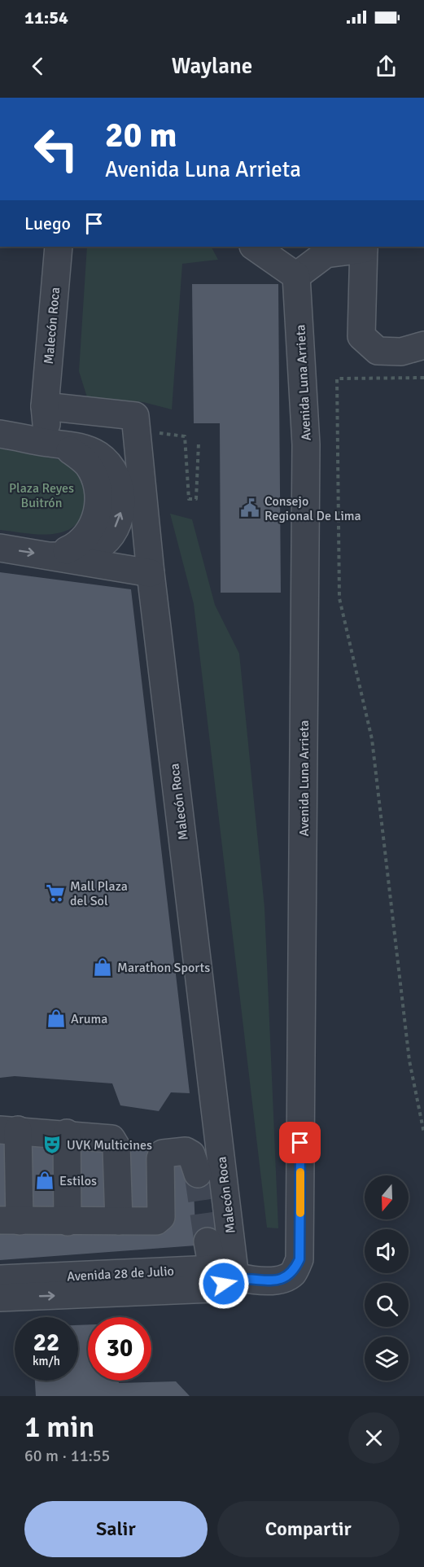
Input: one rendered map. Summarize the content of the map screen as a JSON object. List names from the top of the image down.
{
  "streets": {
    "street": ["Malecón Roca", "Avenida Luna Arrieta", "Avenida 28 de Julio"]
  },
  "crossings": [
    ["Malecón Roca", "Avenida Luna Arrieta"],
    ["Malecón Roca", "Avenida 28 de Julio"],
    ["Avenida Luna Arrieta", "Avenida 28 de Julio"]
  ],
  "parks": ["Plaza Reyes Buitrón"],
  "places": {
    "public building": ["Consejo Regional De Lima"],
    "supermarket": ["Mall Plaza del Sol"],
    "shop": ["Marathon Sports", "Aruma", "Estilos"],
    "theatre": ["UVK Multicines"]
  },
  "north": "bottom",
  "page": {
    "status": "11:54",
    "header": "Waylane",
    "turn": ["20 m", "Avenida Luna Arrieta"],
    "then": "Luego",
    "speed": "22 km/h",
    "limit": "30",
    "heading": ["1 min", "60 m · 11:55"],
    "buttons": ["Salir", "Compartir"]
  }
}
